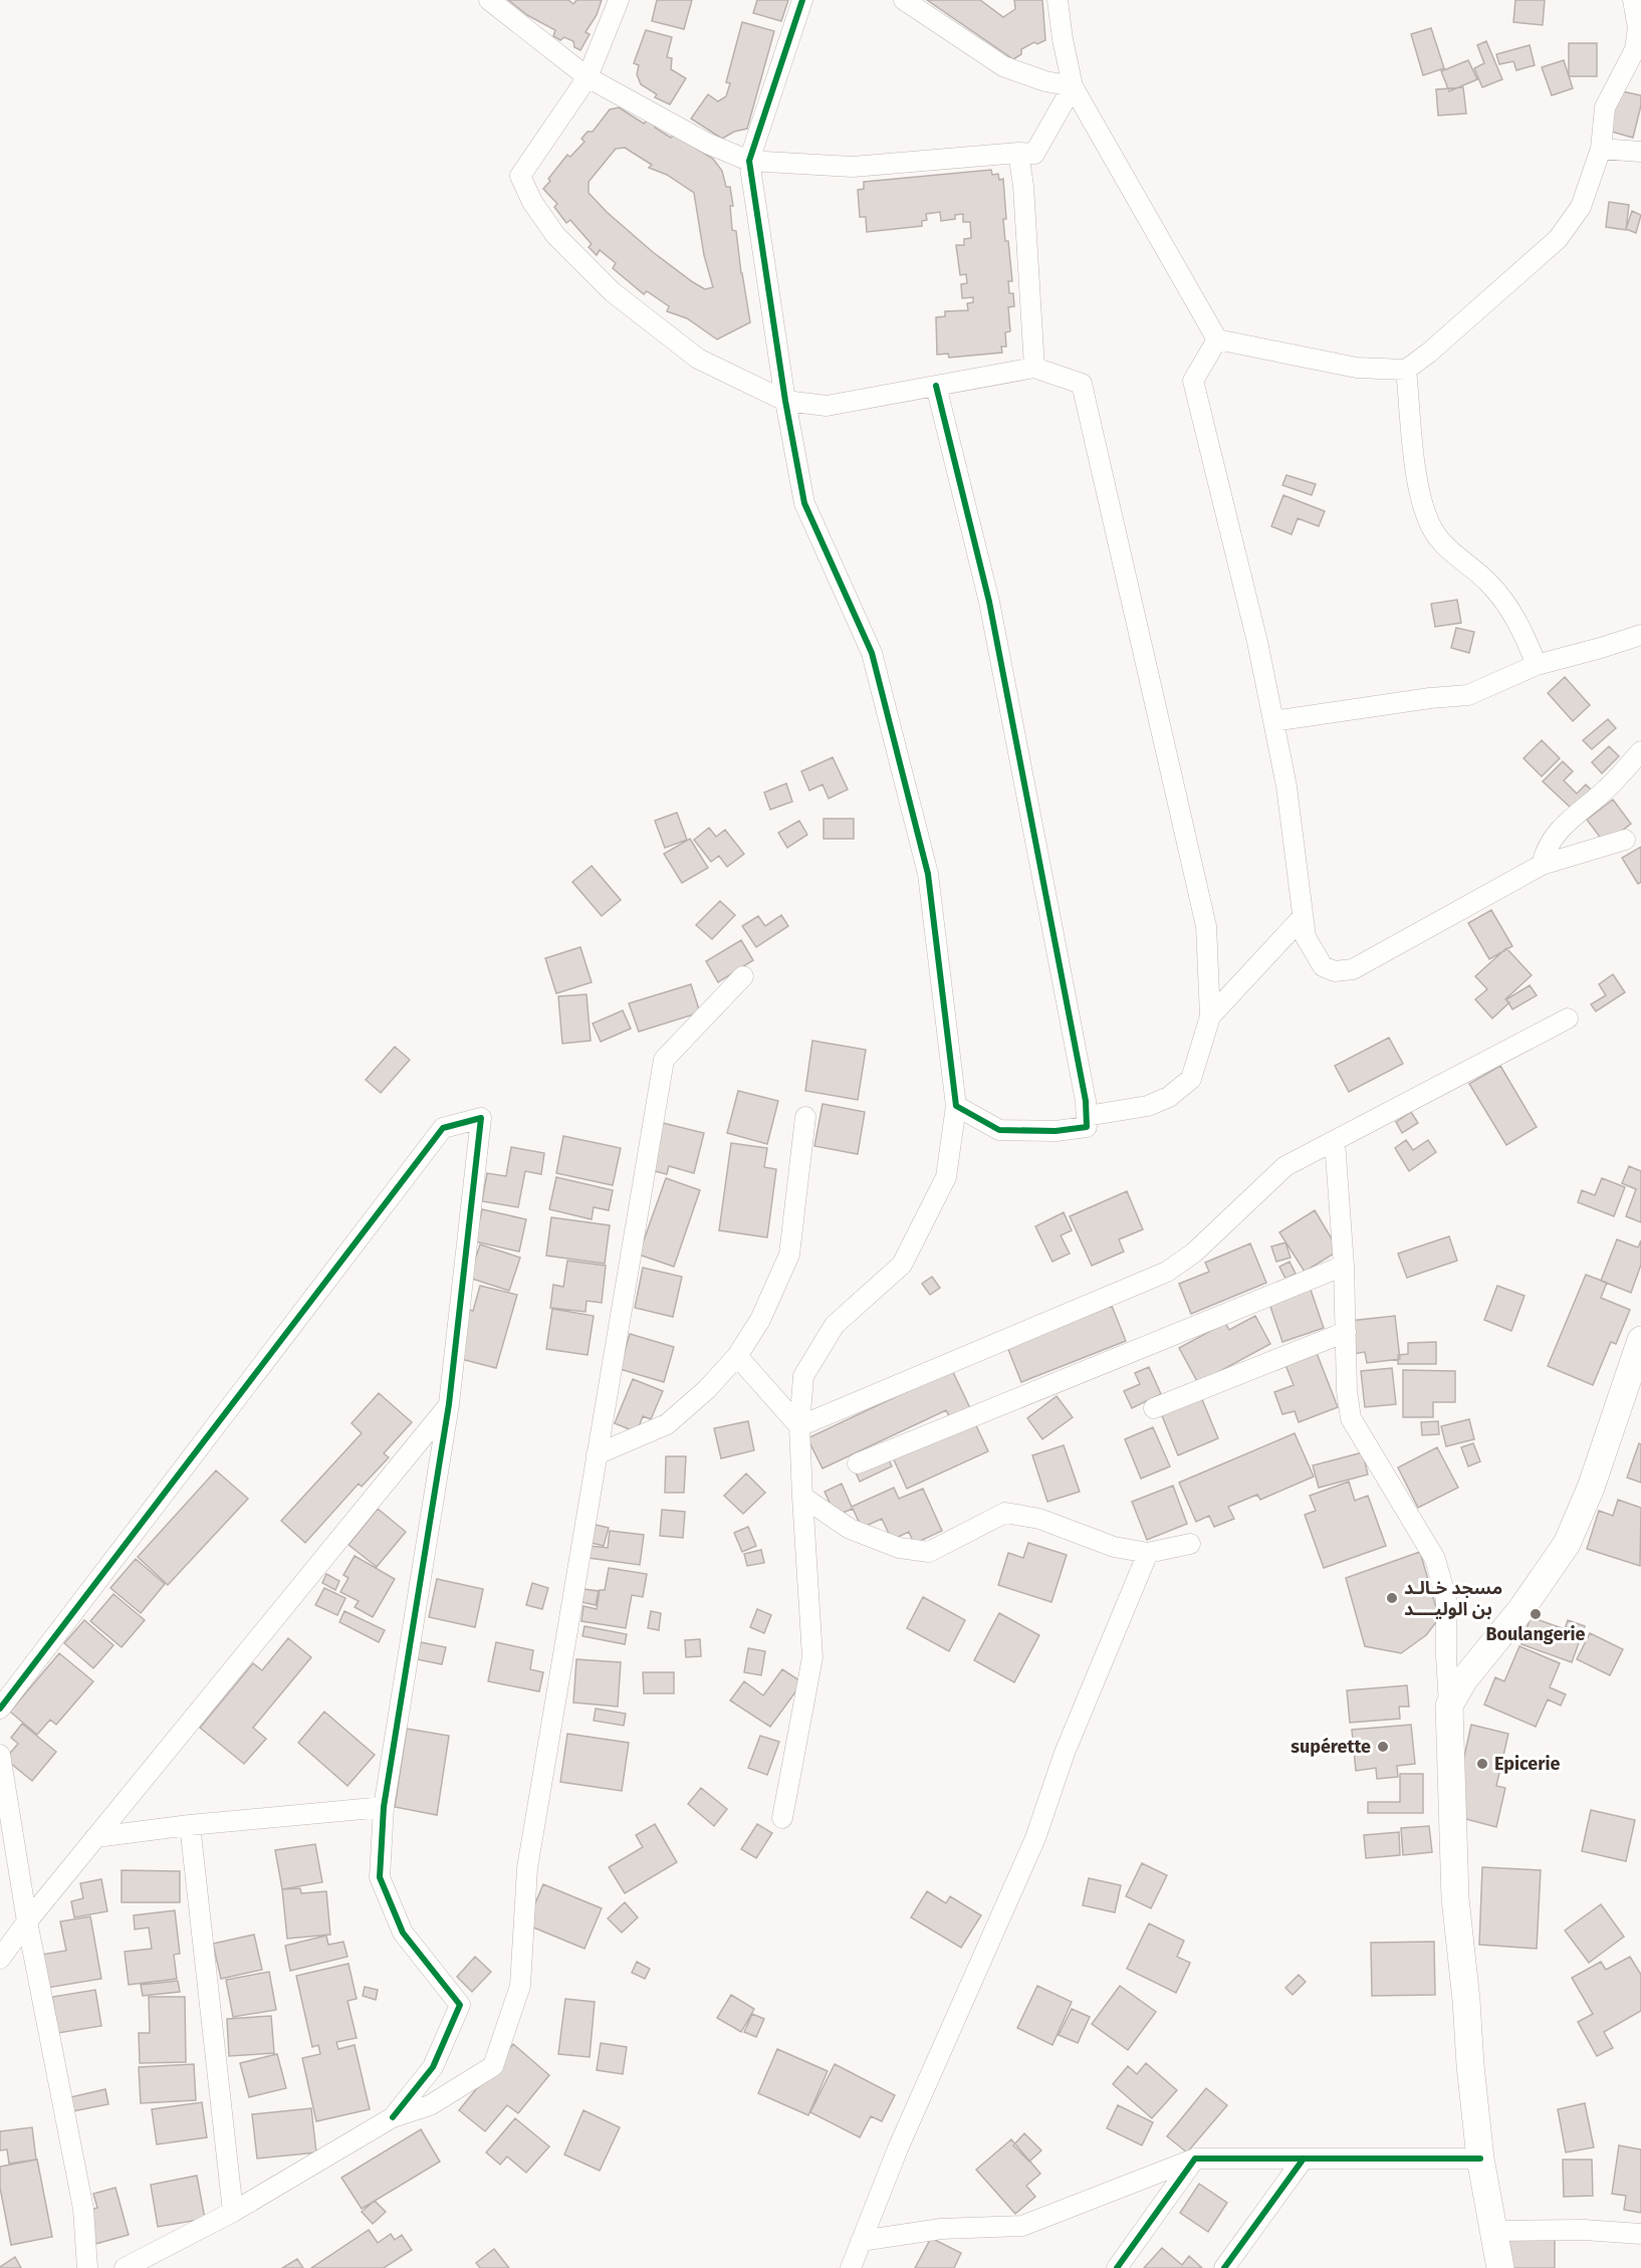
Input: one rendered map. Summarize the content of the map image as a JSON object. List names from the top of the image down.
{
  "places": [
    "مسجد خـالـد بن الوليــــد",
    "Boulangerie",
    "supérette",
    "Epicerie"
  ]
}
